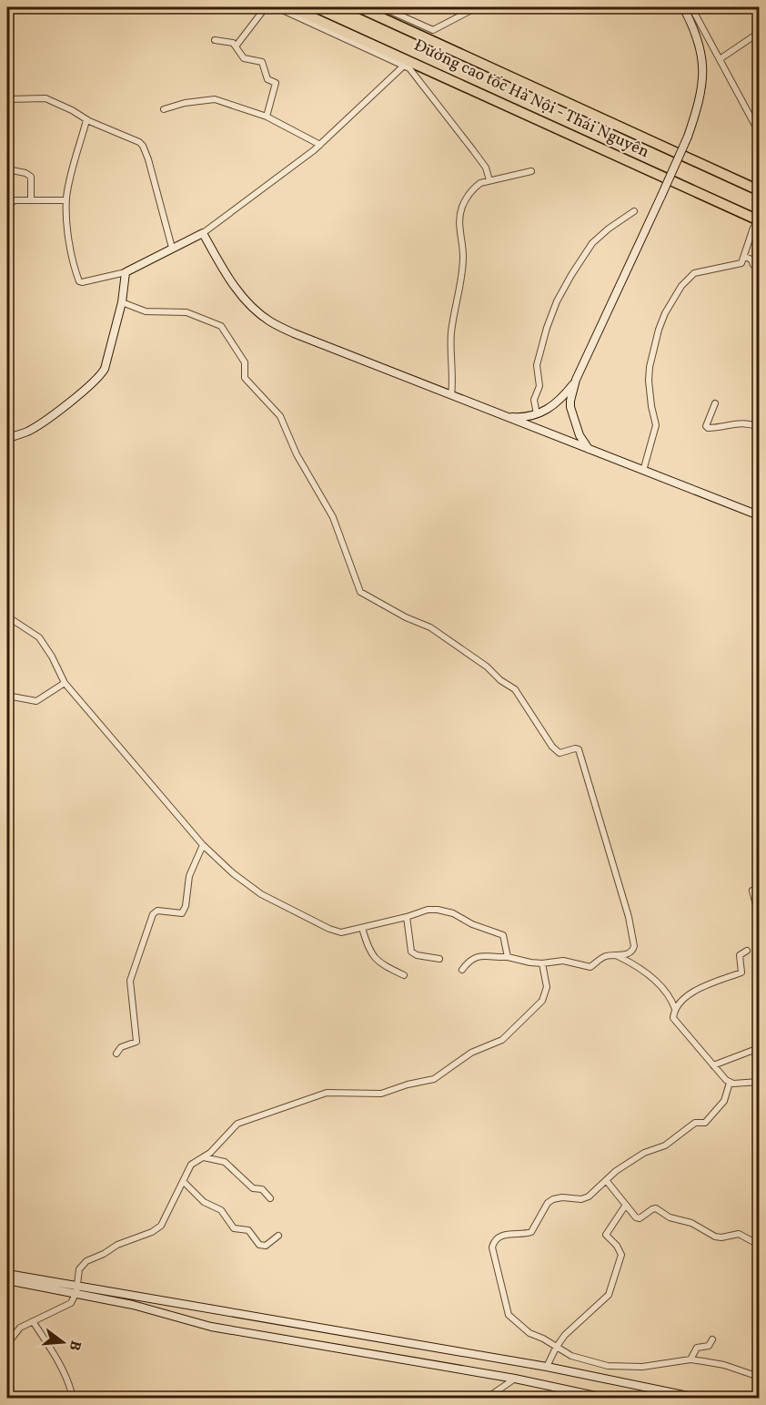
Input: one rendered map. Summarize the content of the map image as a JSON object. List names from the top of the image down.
{
  "streets": {
    "highway": ["Đường cao tốc Hà Nội - Thái Nguyên"]
  },
  "north": "right"
}
